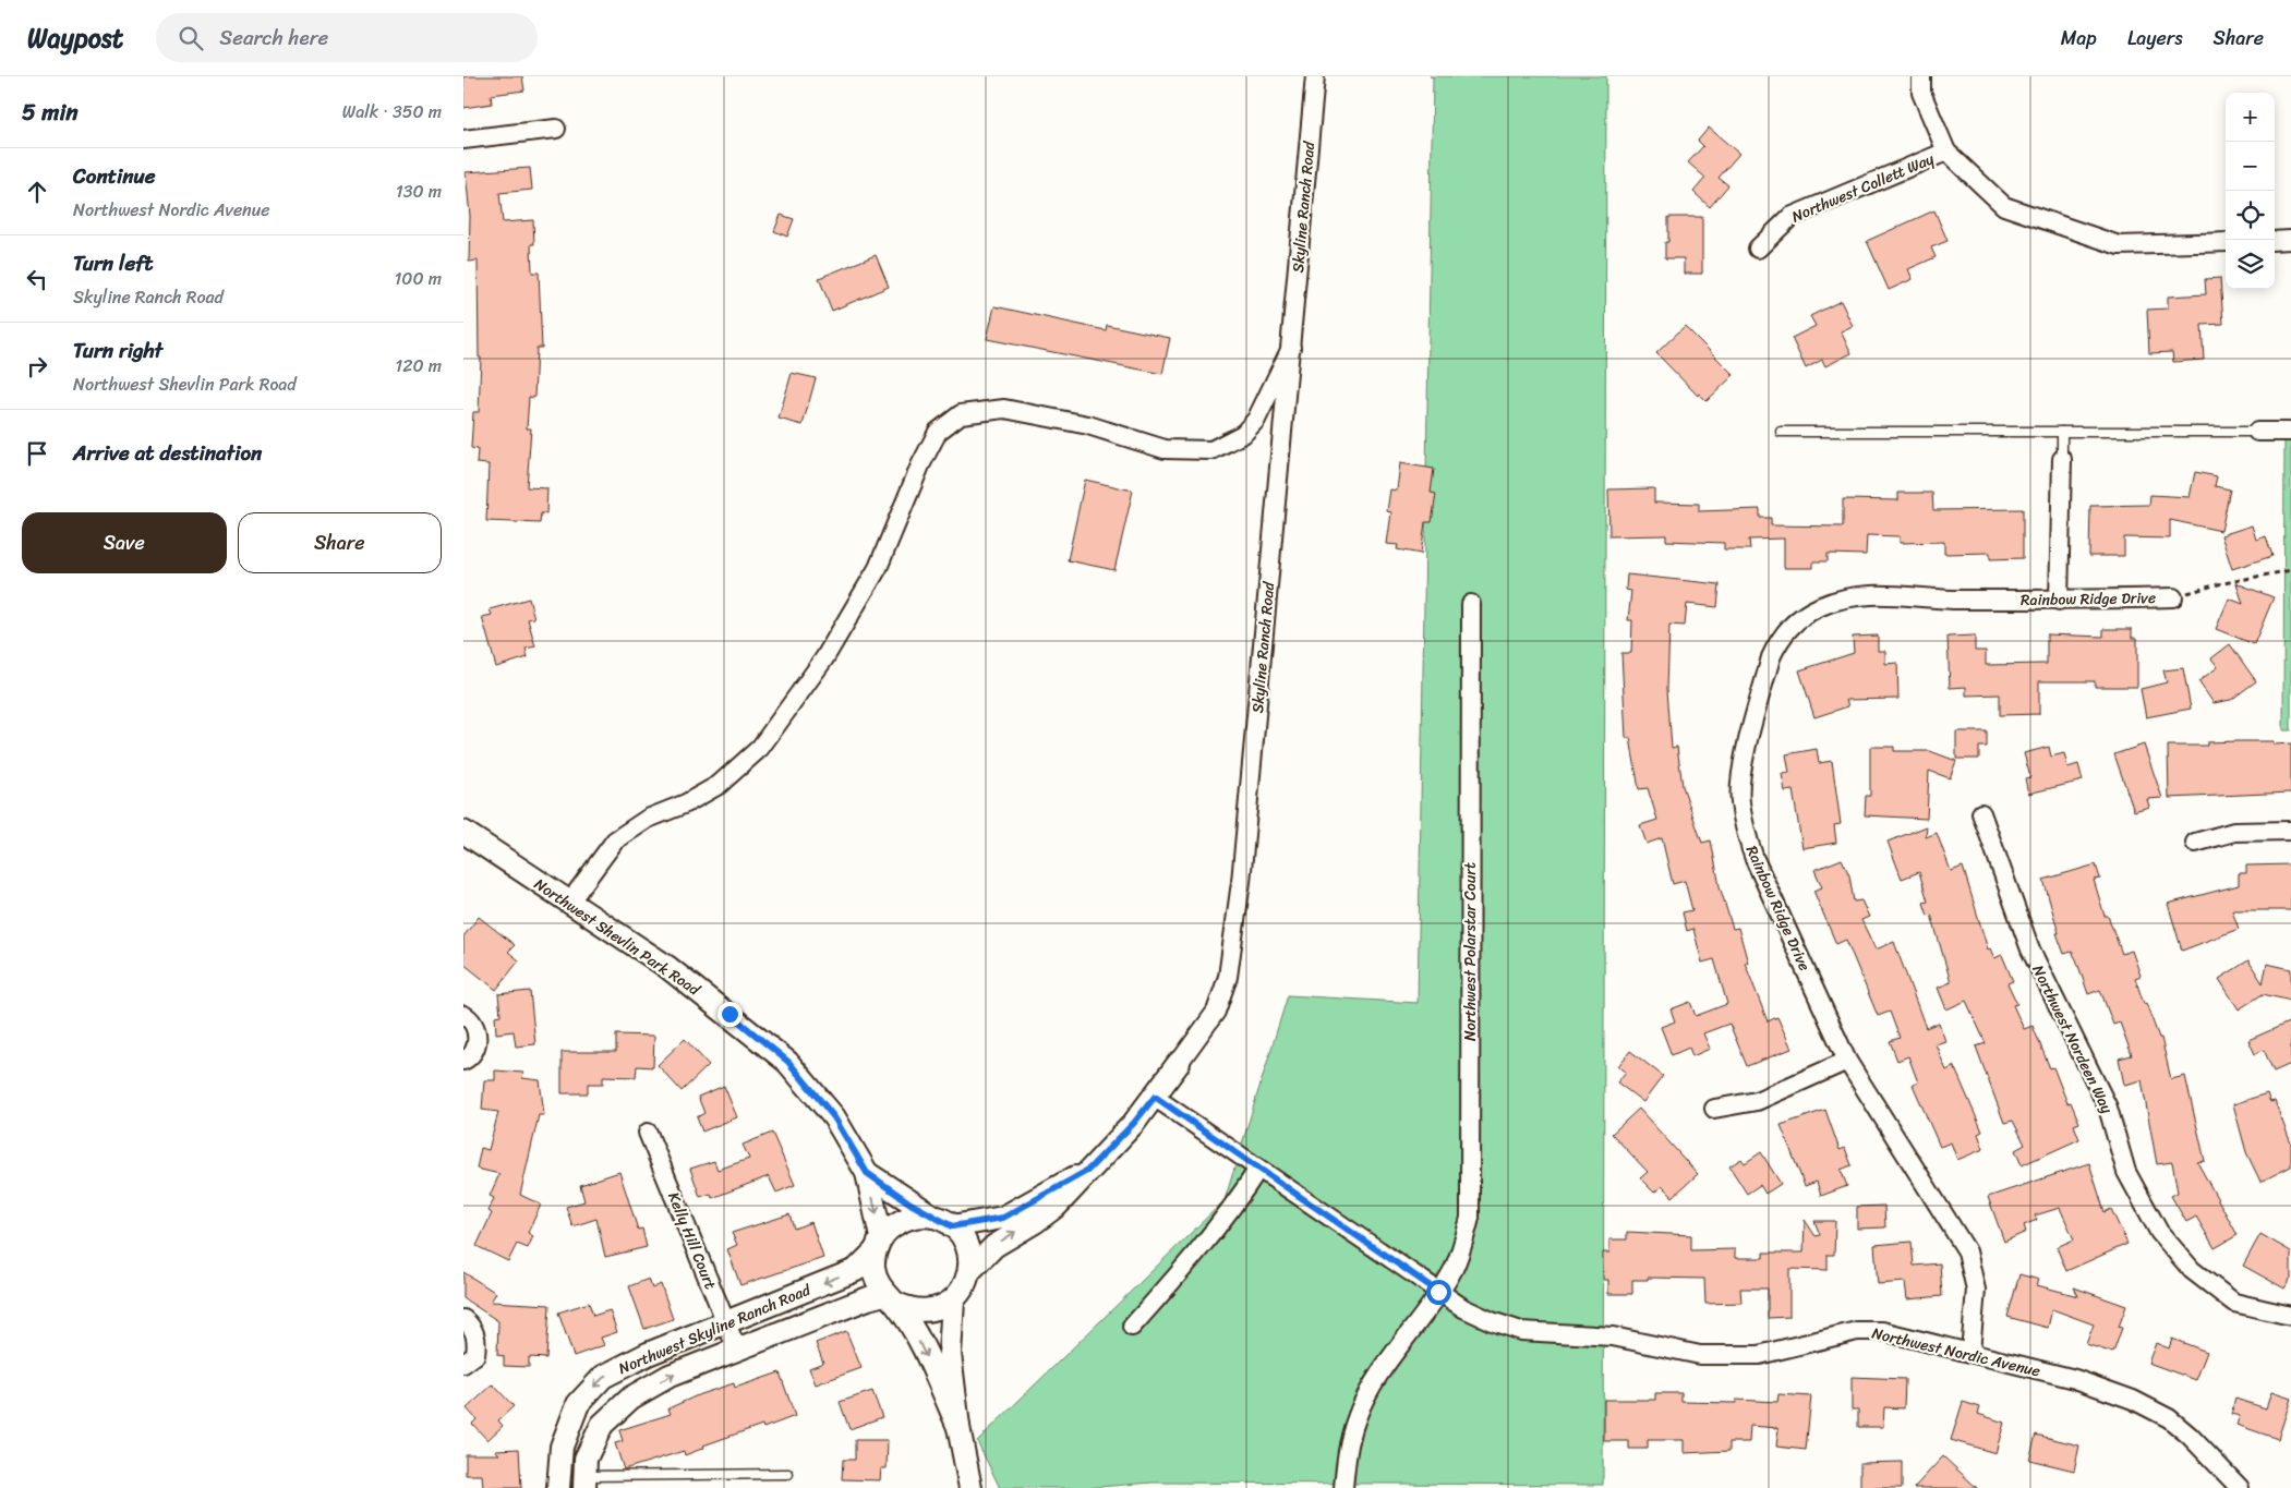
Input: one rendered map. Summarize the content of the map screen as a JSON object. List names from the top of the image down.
{
  "streets": {
    "street": [
      "Northwest Collett Way",
      "Skyline Ranch Road",
      "Rainbow Ridge Drive",
      "Northwest Shevlin Park Road",
      "Northwest Polarstar Court",
      "Northwest Nordeen Way",
      "Kelly Hill Court",
      "Northwest Skyline Ranch Road",
      "Northwest Nordic Avenue"
    ]
  },
  "crossings": [
    ["Skyline Ranch Road", "Northwest Shevlin Park Road"],
    ["Skyline Ranch Road", "Northwest Skyline Ranch Road"],
    ["Skyline Ranch Road", "Northwest Nordic Avenue"],
    ["Rainbow Ridge Drive", "Northwest Nordic Avenue"],
    ["Northwest Shevlin Park Road", "Northwest Skyline Ranch Road"],
    ["Northwest Polarstar Court", "Northwest Nordic Avenue"],
    ["Kelly Hill Court", "Northwest Skyline Ranch Road"]
  ],
  "page": {
    "header": "Waypost",
    "search": "Search here",
    "nav": ["Map", "Layers", "Share"],
    "heading": ["5 min", "Walk · 350 m"],
    "map_buttons": ["+", "−"],
    "list": [
      ["Continue", "Northwest Nordic Avenue", "130 m"],
      ["Turn left", "Skyline Ranch Road", "100 m"],
      ["Turn right", "Northwest Shevlin Park Road", "120 m"],
      "Arrive at destination"
    ],
    "buttons": ["Save", "Share"]
  }
}
